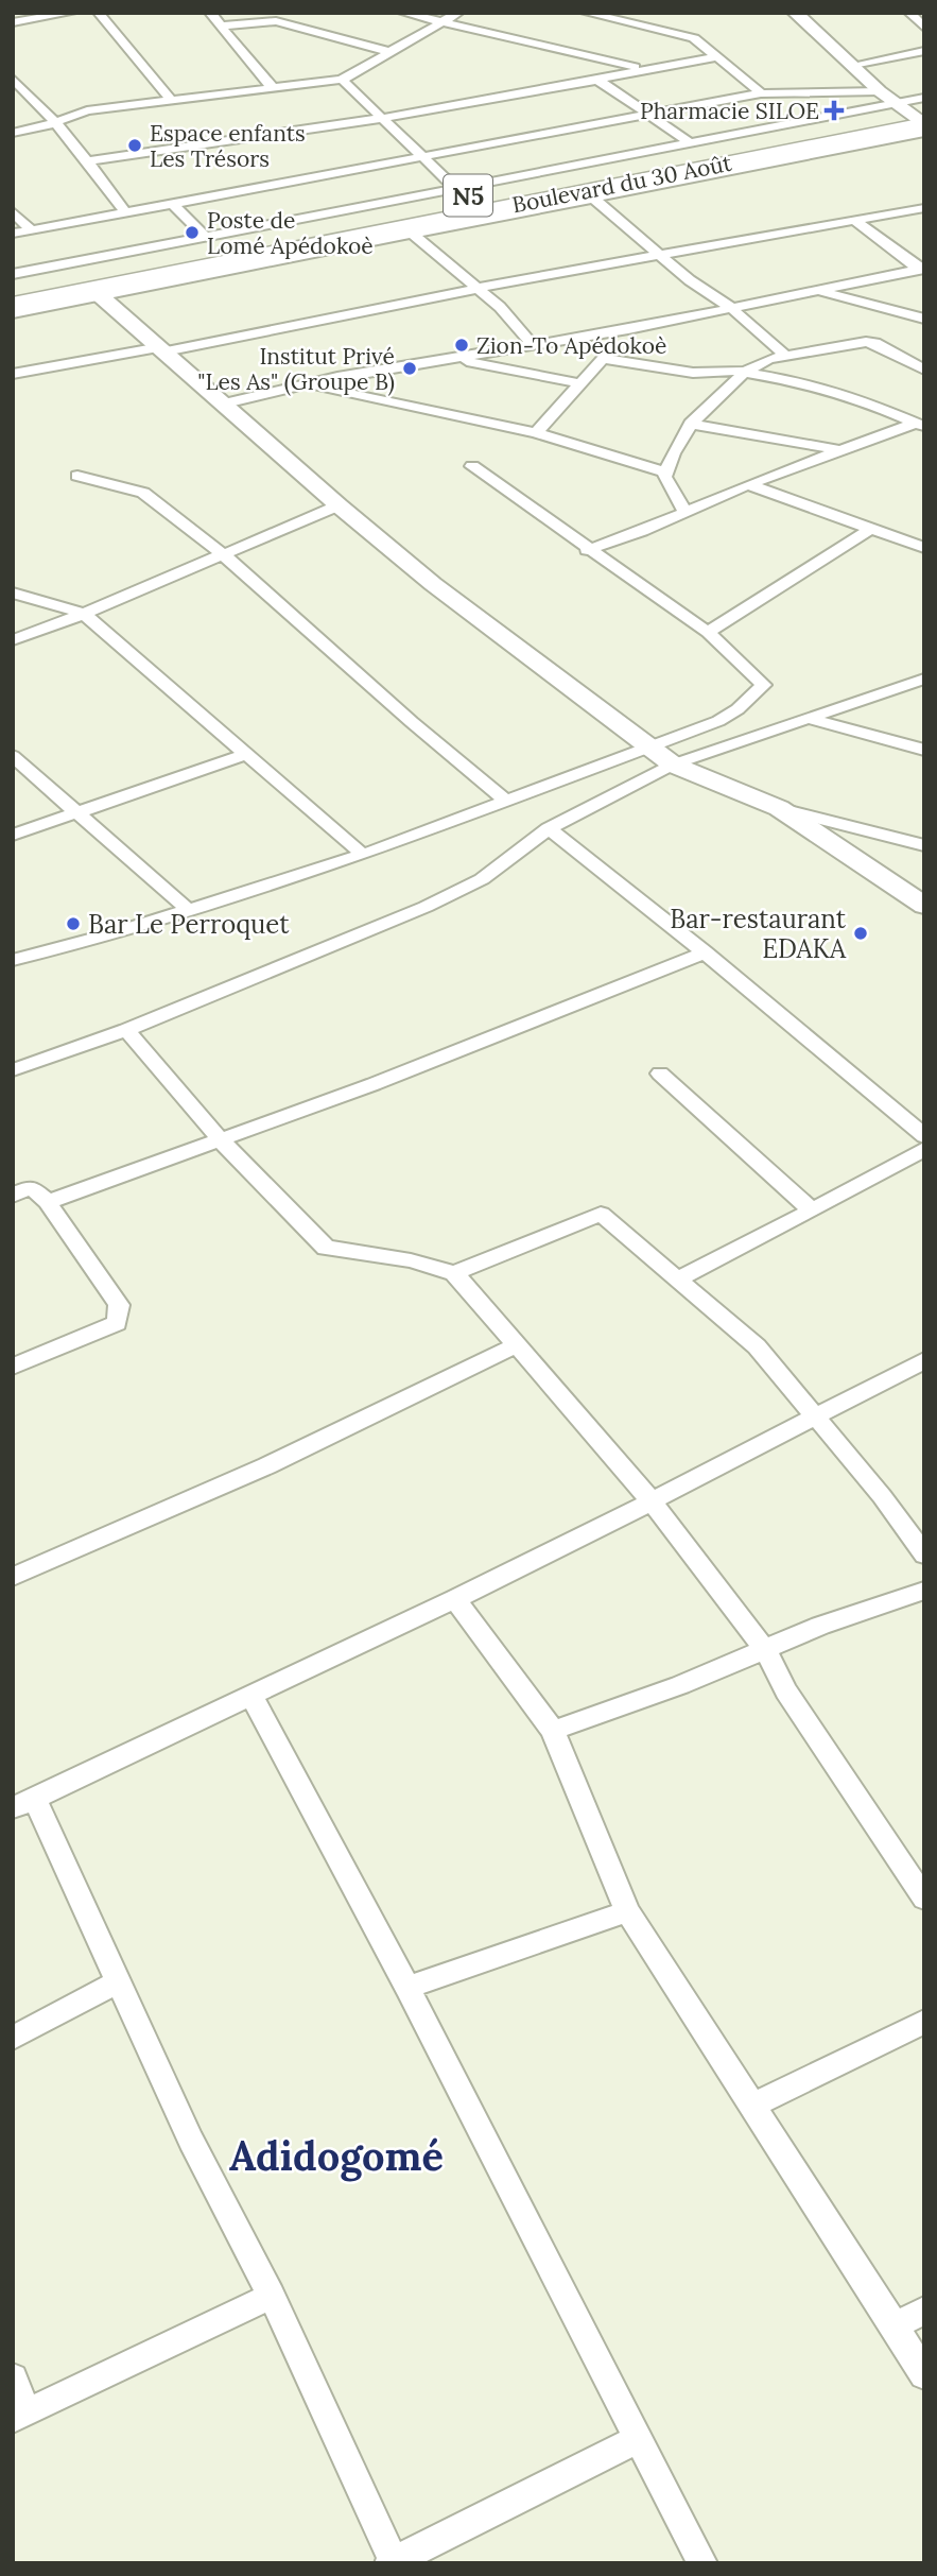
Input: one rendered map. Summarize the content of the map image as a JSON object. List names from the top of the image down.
{
  "streets": {
    "highway": ["Boulevard du 30 Août", "N5"]
  },
  "districts": ["Adidogomé"],
  "places": {
    "health": ["Pharmacie SILOE"],
    "other": [
      "Espace enfants Les Trésors",
      "Poste de Lomé Apédokoè",
      "Zion-To Apédokoè",
      "Institut Privé \"Les As\" (Groupe B)",
      "Bar Le Perroquet",
      "Bar-restaurant EDAKA"
    ]
  }
}
